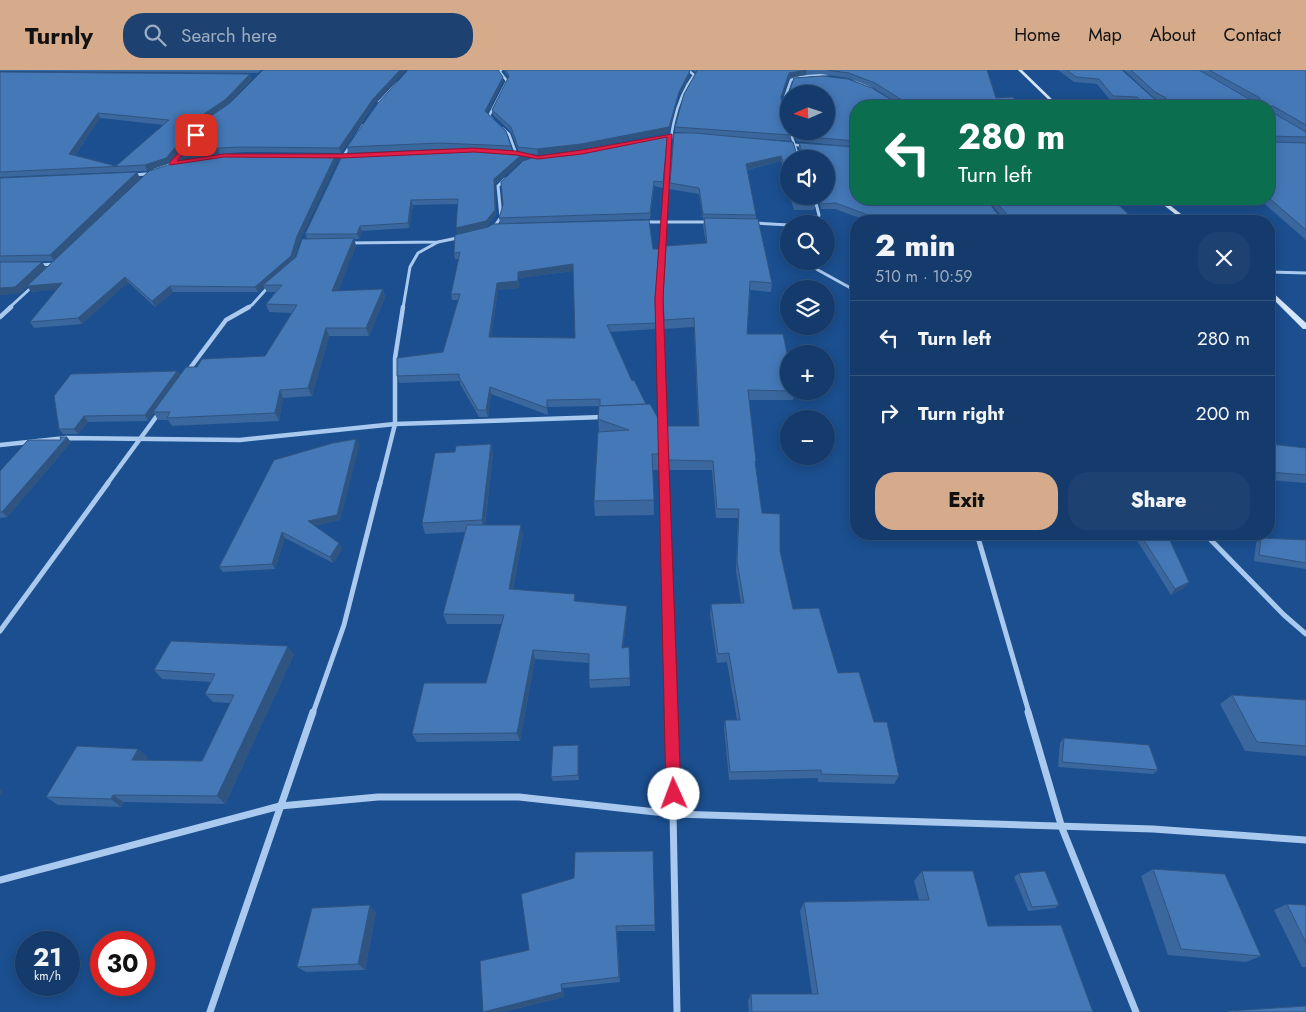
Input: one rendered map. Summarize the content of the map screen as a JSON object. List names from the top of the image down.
{
  "north": "left",
  "page": {
    "header": "Turnly",
    "search": "Search here",
    "nav": [
      "Home",
      "Map",
      "About",
      "Contact"
    ],
    "map_buttons": ["+", "−"],
    "turn": ["280 m", "Turn left"],
    "heading": ["2 min", "510 m · 10:59"],
    "list": [
      {
        "name": "Turn left",
        "value": "280 m"
      },
      {
        "name": "Turn right",
        "value": "200 m"
      }
    ],
    "buttons": ["Exit", "Share"],
    "speed": "21 km/h",
    "limit": "30"
  }
}
